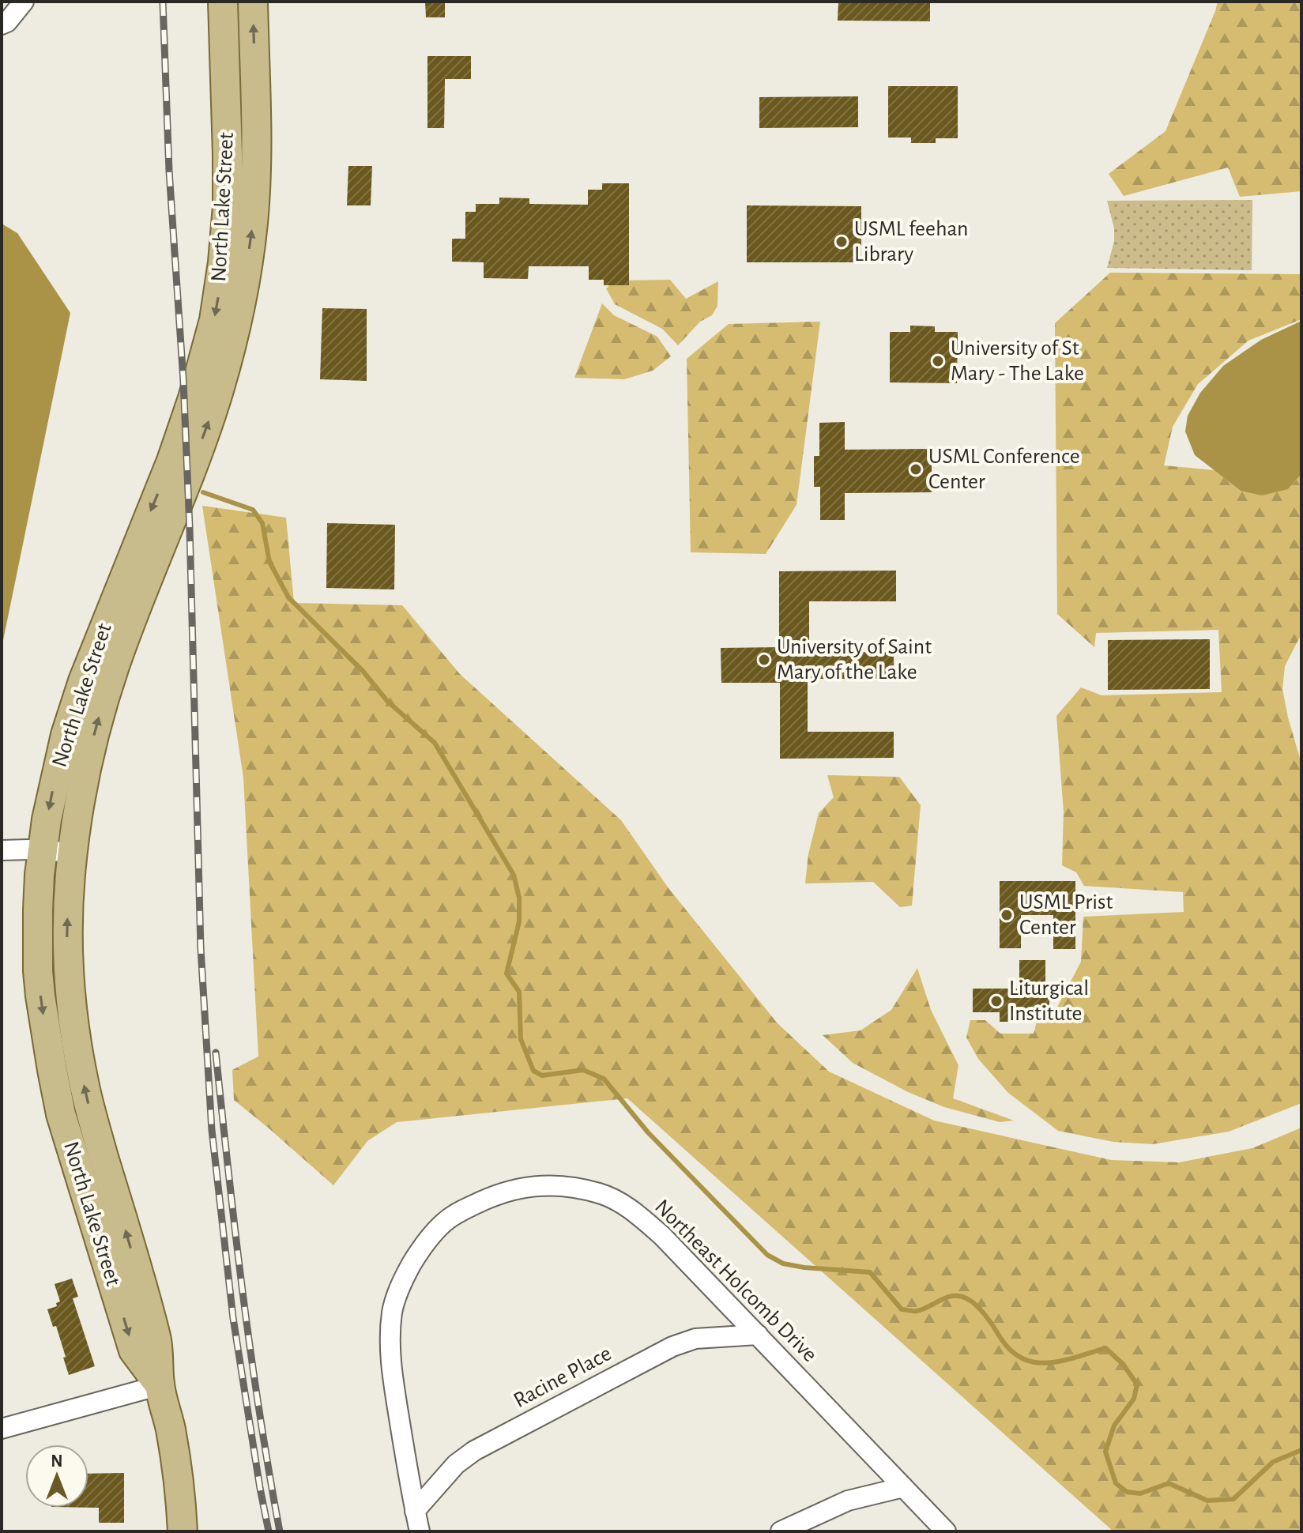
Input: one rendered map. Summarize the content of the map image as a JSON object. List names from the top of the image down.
{
  "streets": {
    "main road": ["North Lake Street"],
    "street": ["Northeast Holcomb Drive", "Racine Place"]
  },
  "crossings": [
    ["Northeast Holcomb Drive", "Racine Place"]
  ],
  "places": [
    "USML feehan Library",
    "University of St Mary - The Lake",
    "USML Conference Center",
    "University of Saint Mary of the Lake",
    "USML Prist Center",
    "Liturgical Institute"
  ],
  "north": "top"
}
